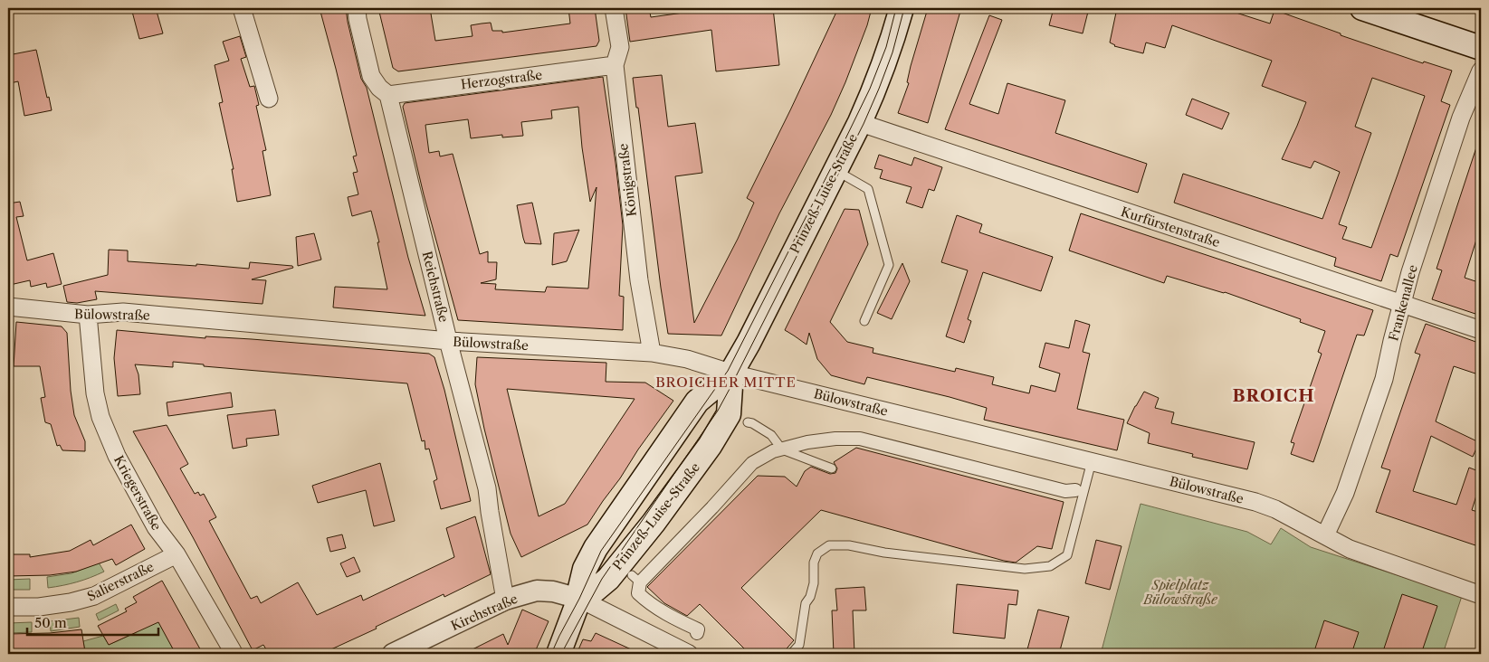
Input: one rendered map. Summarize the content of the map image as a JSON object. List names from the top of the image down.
{
  "streets": {
    "main road": ["Prinzeß-Luise-Straße"],
    "street": [
      "Herzogstraße",
      "Königstraße",
      "Kurfürstenstraße",
      "Reichstraße",
      "Frankenallee",
      "Bülowstraße",
      "Kriegerstraße",
      "Salierstraße",
      "Kirchstraße"
    ]
  },
  "crossings": [
    ["Herzogstraße", "Königstraße"],
    ["Herzogstraße", "Reichstraße"],
    ["Königstraße", "Bülowstraße"],
    ["Prinzeß-Luise-Straße", "Kurfürstenstraße"],
    ["Prinzeß-Luise-Straße", "Bülowstraße"],
    ["Prinzeß-Luise-Straße", "Kirchstraße"],
    ["Kurfürstenstraße", "Frankenallee"],
    ["Reichstraße", "Bülowstraße"],
    ["Reichstraße", "Kirchstraße"],
    ["Frankenallee", "Bülowstraße"],
    ["Bülowstraße", "Kriegerstraße"],
    ["Kriegerstraße", "Salierstraße"]
  ],
  "districts": ["BROICHER MITTE", "BROICH"],
  "parks": ["Spielplatz Bülowstraße"],
  "scale_bar": "50 m"
}
